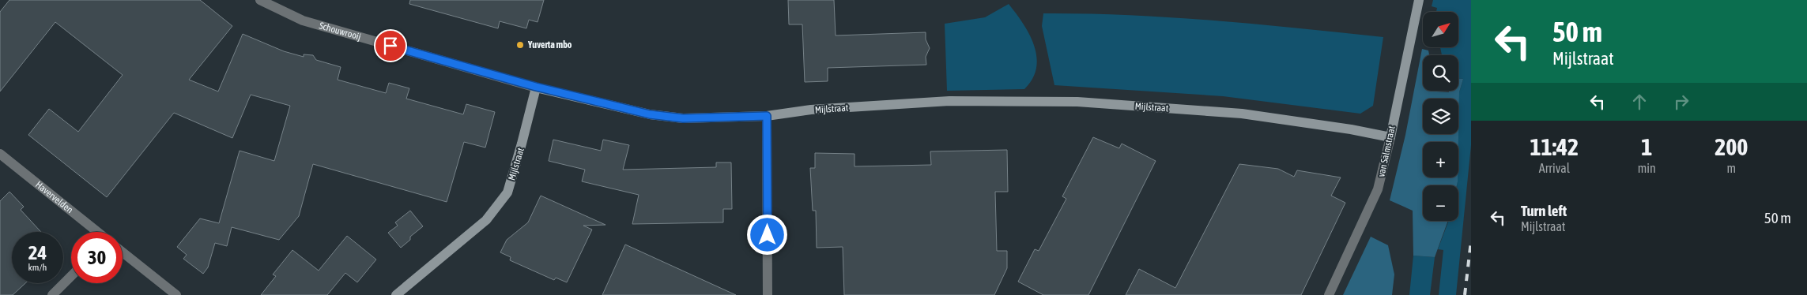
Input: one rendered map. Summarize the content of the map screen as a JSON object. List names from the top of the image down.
{
  "streets": {
    "main road": ["Mijlstraat", "van Salmstraat"],
    "street": ["Schouwrooij", "Havervelden"]
  },
  "crossings": [
    ["Schouwrooij", "Mijlstraat"],
    ["Mijlstraat", "van Salmstraat"]
  ],
  "places": ["Yuverta mbo"],
  "north": "top right",
  "page": {
    "turn": ["50 m", "Mijlstraat"],
    "map_buttons": ["+", "−"],
    "eta": [
      "11:42",
      "Arrival",
      "1",
      "min",
      "200",
      "m"
    ],
    "list": [
      {
        "name": "Turn left",
        "note": "Mijlstraat",
        "value": "50 m"
      }
    ],
    "speed": "24 km/h",
    "limit": "30"
  }
}
